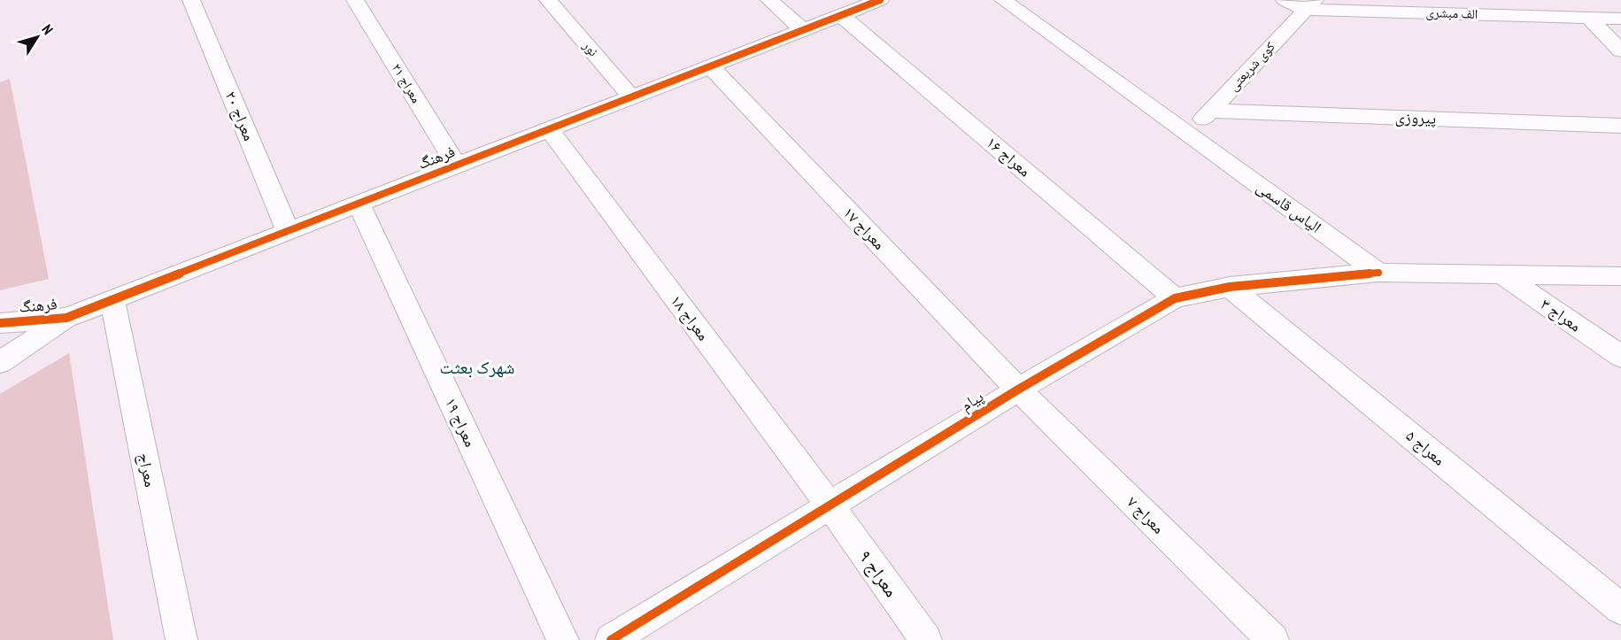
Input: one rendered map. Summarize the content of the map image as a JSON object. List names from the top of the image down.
{
  "streets": {
    "street": [
      "الف مبشری",
      "نور",
      "کوی شریعتی",
      "معراج ۲۱",
      "معراج ۲۰",
      "پیروزی",
      "معراج ۱۶",
      "فرهنگ",
      "الیاس قاسمی",
      "معراج ۱۷",
      "معراج ۳",
      "معراج ۱۸",
      "پیام",
      "معراج ۱۹",
      "معراج ۵",
      "معراج",
      "معراج ۷",
      "معراج ۹"
    ]
  },
  "crossings": [
    ["الف مبشری", "کوی شریعتی"],
    ["نور", "فرهنگ"],
    ["کوی شریعتی", "پیروزی"],
    ["کوی شریعتی", "الیاس قاسمی"],
    ["معراج ۲۱", "فرهنگ"],
    ["معراج ۲۰", "فرهنگ"],
    ["معراج ۱۶", "فرهنگ"],
    ["معراج ۱۶", "پیام"],
    ["فرهنگ", "معراج ۱۷"],
    ["فرهنگ", "معراج ۱۸"],
    ["فرهنگ", "معراج ۱۹"],
    ["فرهنگ", "معراج"],
    ["الیاس قاسمی", "پیام"],
    ["معراج ۱۷", "پیام"],
    ["معراج ۱۷", "معراج ۷"],
    ["معراج ۱۸", "پیام"],
    ["معراج ۱۸", "معراج ۹"],
    ["پیام", "معراج ۵"],
    ["پیام", "معراج ۷"],
    ["پیام", "معراج ۹"]
  ],
  "districts": ["شهرک بعثت"],
  "north": "top right"
}
